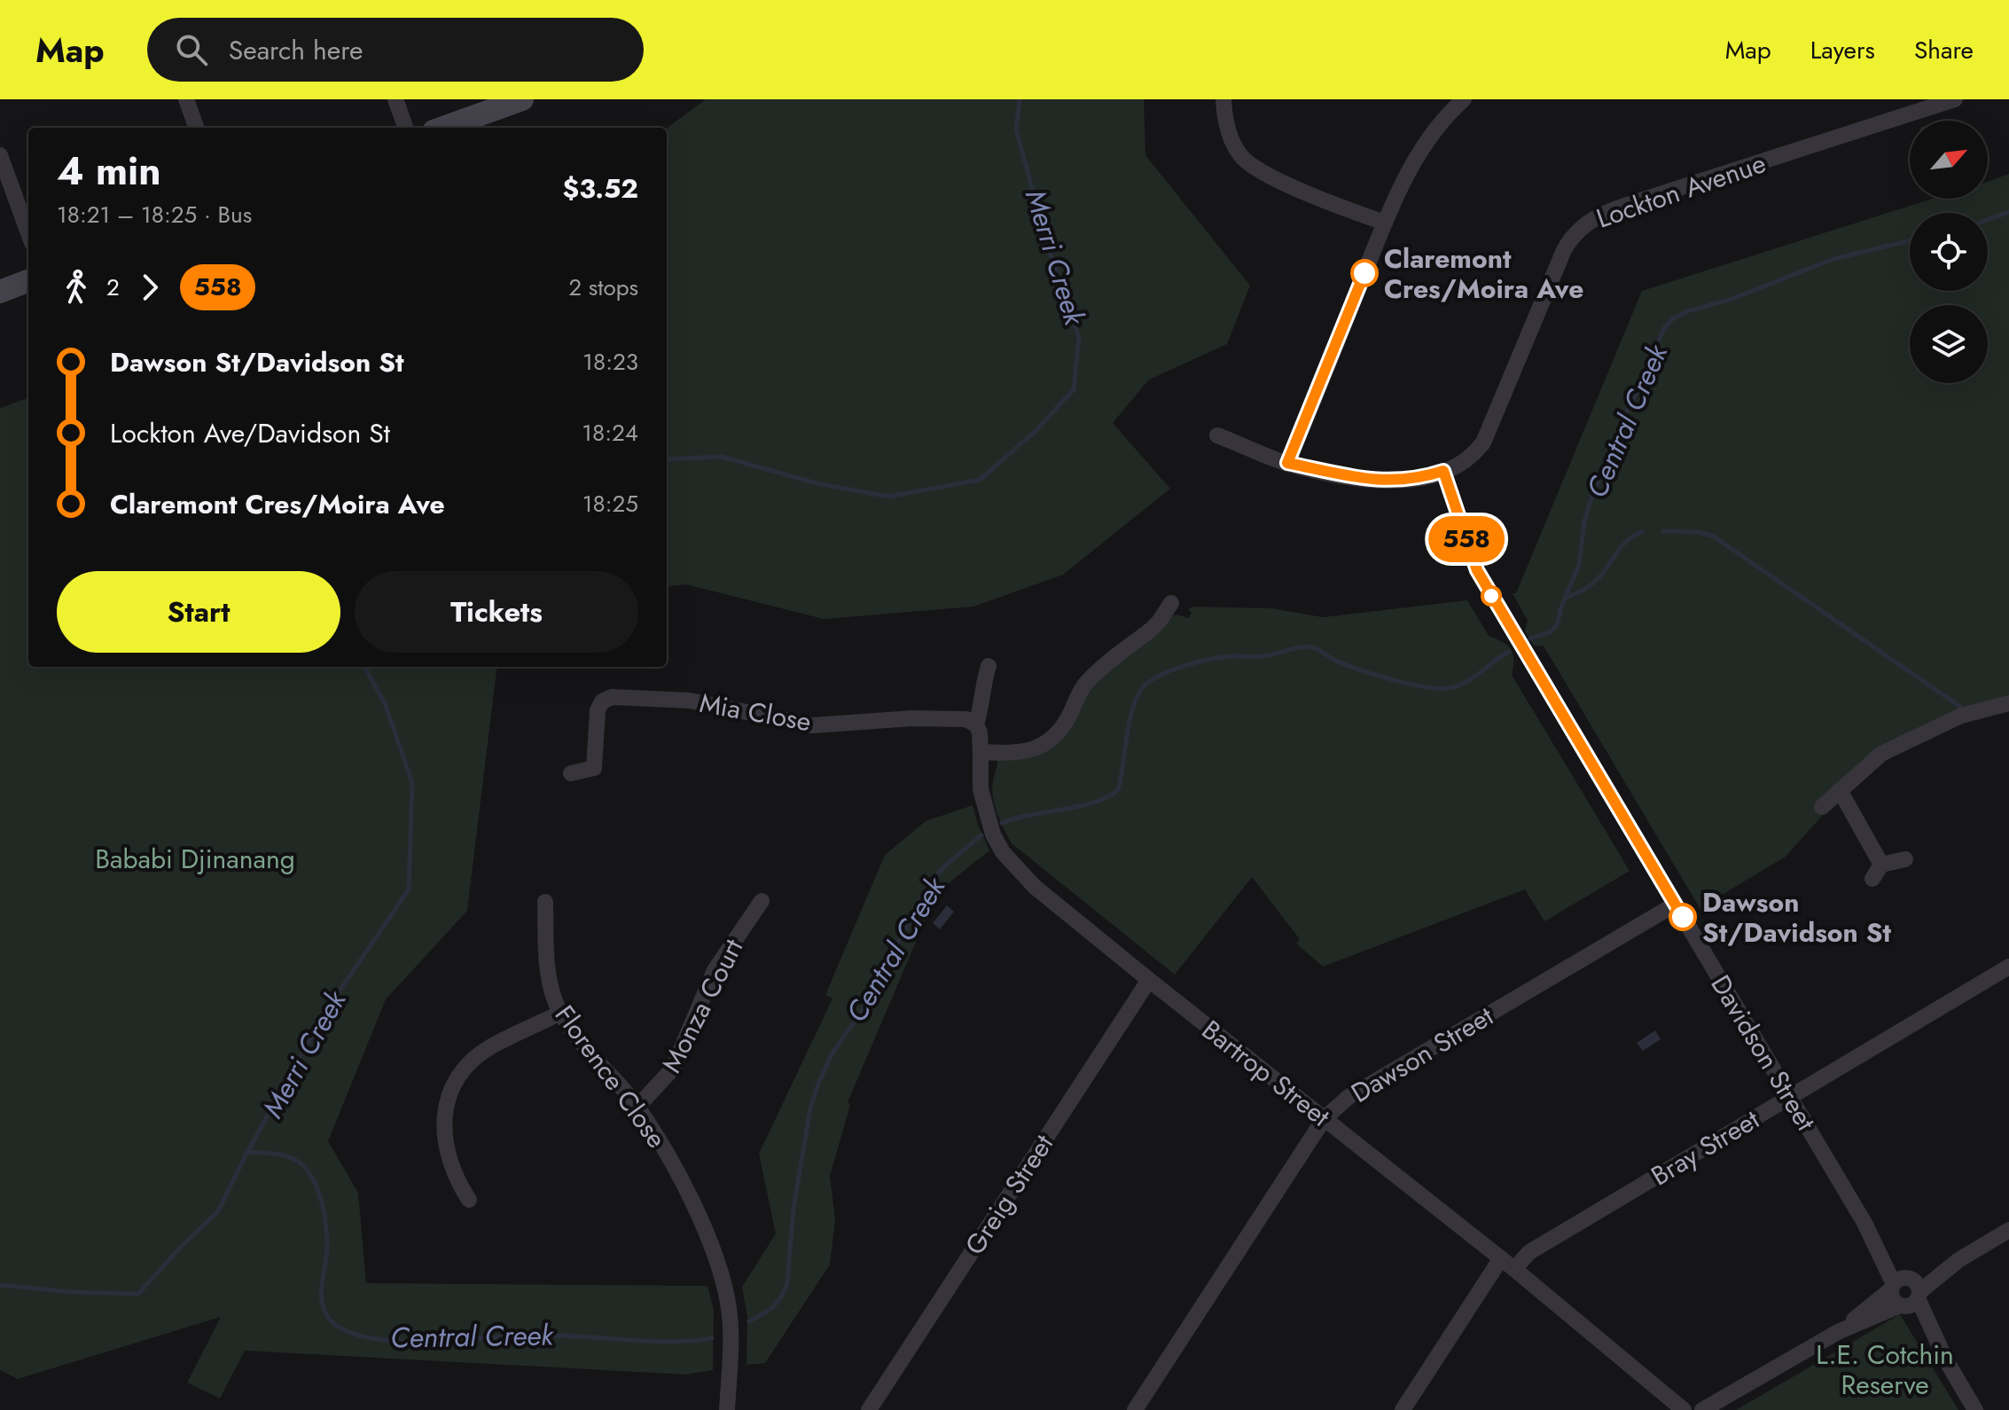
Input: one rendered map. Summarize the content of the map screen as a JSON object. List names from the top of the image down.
{
  "streets": {
    "street": [
      "Lockton Avenue",
      "Mia Close",
      "Monza Court",
      "Davidson Street",
      "Dawson Street",
      "Bartrop Street",
      "Florence Close",
      "Bray Street",
      "Greig Street"
    ]
  },
  "crossings": [
    ["Lockton Avenue", "Davidson Street"],
    ["Mia Close", "Bartrop Street"],
    ["Monza Court", "Florence Close"],
    ["Davidson Street", "Dawson Street"],
    ["Davidson Street", "Bray Street"],
    ["Dawson Street", "Bartrop Street"],
    ["Bartrop Street", "Bray Street"],
    ["Bartrop Street", "Greig Street"]
  ],
  "water": ["Merri Creek", "Central Creek"],
  "parks": ["Bababi Djinanang", "L.E. Cotchin Reserve"],
  "places": ["Claremont Cres/Moira Ave", "Dawson St/Davidson St"],
  "lines": ["bus line 558"],
  "north": "top right",
  "page": {
    "header": "Map",
    "search": "Search here",
    "nav": ["Map", "Layers", "Share"],
    "on_map": "558",
    "heading": ["4 min", "18:21 – 18:25 · Bus", "$3.52"],
    "legs": ["2", "558", "2 stops"],
    "list": [
      {
        "name": "Dawson St/Davidson St",
        "value": "18:23"
      },
      {
        "name": "Lockton Ave/Davidson St",
        "value": "18:24"
      },
      {
        "name": "Claremont Cres/Moira Ave",
        "value": "18:25"
      }
    ],
    "buttons": ["Start", "Tickets"]
  }
}
